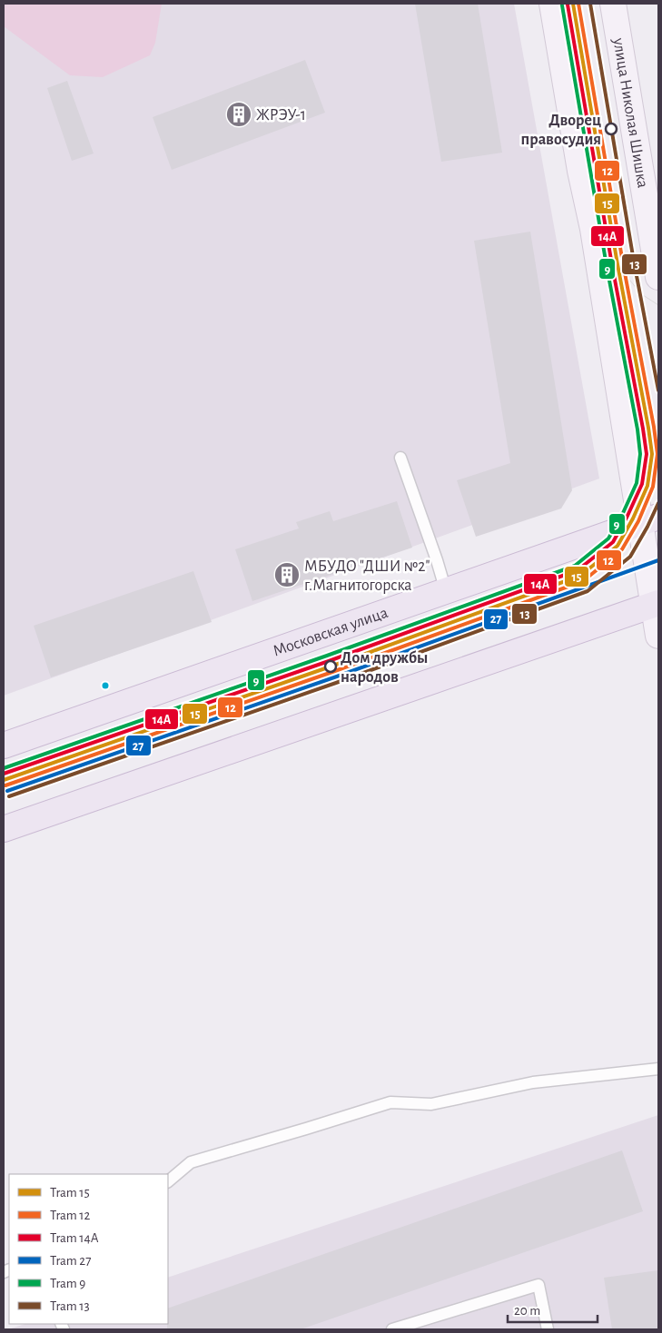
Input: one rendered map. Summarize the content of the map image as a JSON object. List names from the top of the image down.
{
  "streets": {
    "main road": ["улица Николая Шишка", "Московская улица"]
  },
  "places": {
    "building": ["ЖРЭУ-1", "МБУДО \"ДШИ №2\" г.Магнитогорска"],
    "other": ["Дворец правосудия", "Дом дружбы народов"]
  },
  "lines": [
    "tram line 15",
    "tram line 12",
    "tram line 13",
    "tram line 14А",
    "tram line 9",
    "tram line 27"
  ],
  "legend": [
    "Tram 15",
    "Tram 12",
    "Tram 14А",
    "Tram 27",
    "Tram 9",
    "Tram 13"
  ],
  "scale_bar": "20 m"
}
